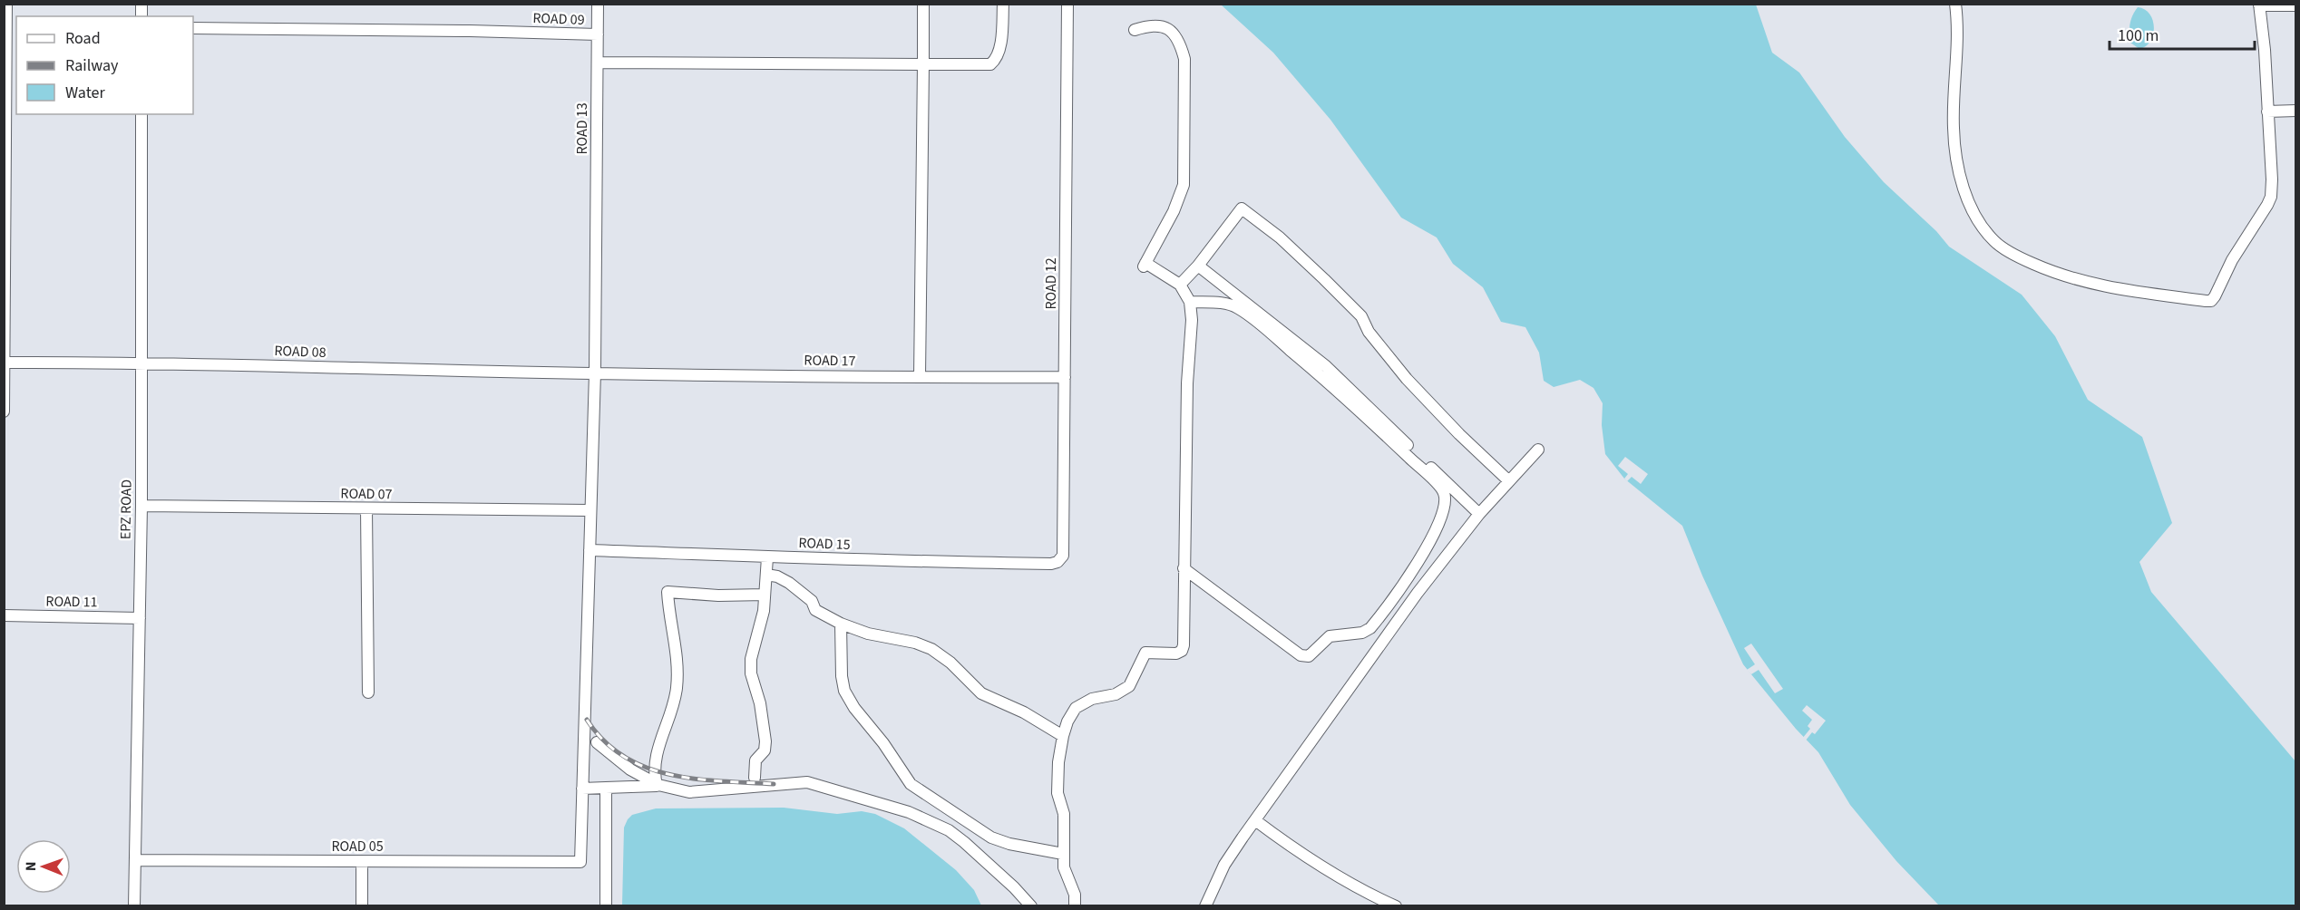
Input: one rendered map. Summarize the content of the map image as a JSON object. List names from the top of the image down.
{
  "streets": {
    "street": [
      "ROAD 09",
      "ROAD 13",
      "ROAD 12",
      "ROAD 08",
      "ROAD 17",
      "ROAD 07",
      "EPZ ROAD",
      "ROAD 15",
      "ROAD 11",
      "ROAD 05"
    ]
  },
  "crossings": [
    ["ROAD 09", "ROAD 13"],
    ["ROAD 13", "ROAD 08"],
    ["ROAD 13", "ROAD 17"],
    ["ROAD 13", "ROAD 07"],
    ["ROAD 13", "ROAD 15"],
    ["ROAD 13", "ROAD 05"],
    ["ROAD 12", "ROAD 17"],
    ["ROAD 12", "ROAD 15"],
    ["ROAD 08", "ROAD 17"],
    ["ROAD 08", "EPZ ROAD"],
    ["ROAD 07", "EPZ ROAD"],
    ["EPZ ROAD", "ROAD 11"],
    ["EPZ ROAD", "ROAD 05"]
  ],
  "legend": ["Road", "Railway", "Water"],
  "scale_bar": "100 m",
  "north": "left"
}
